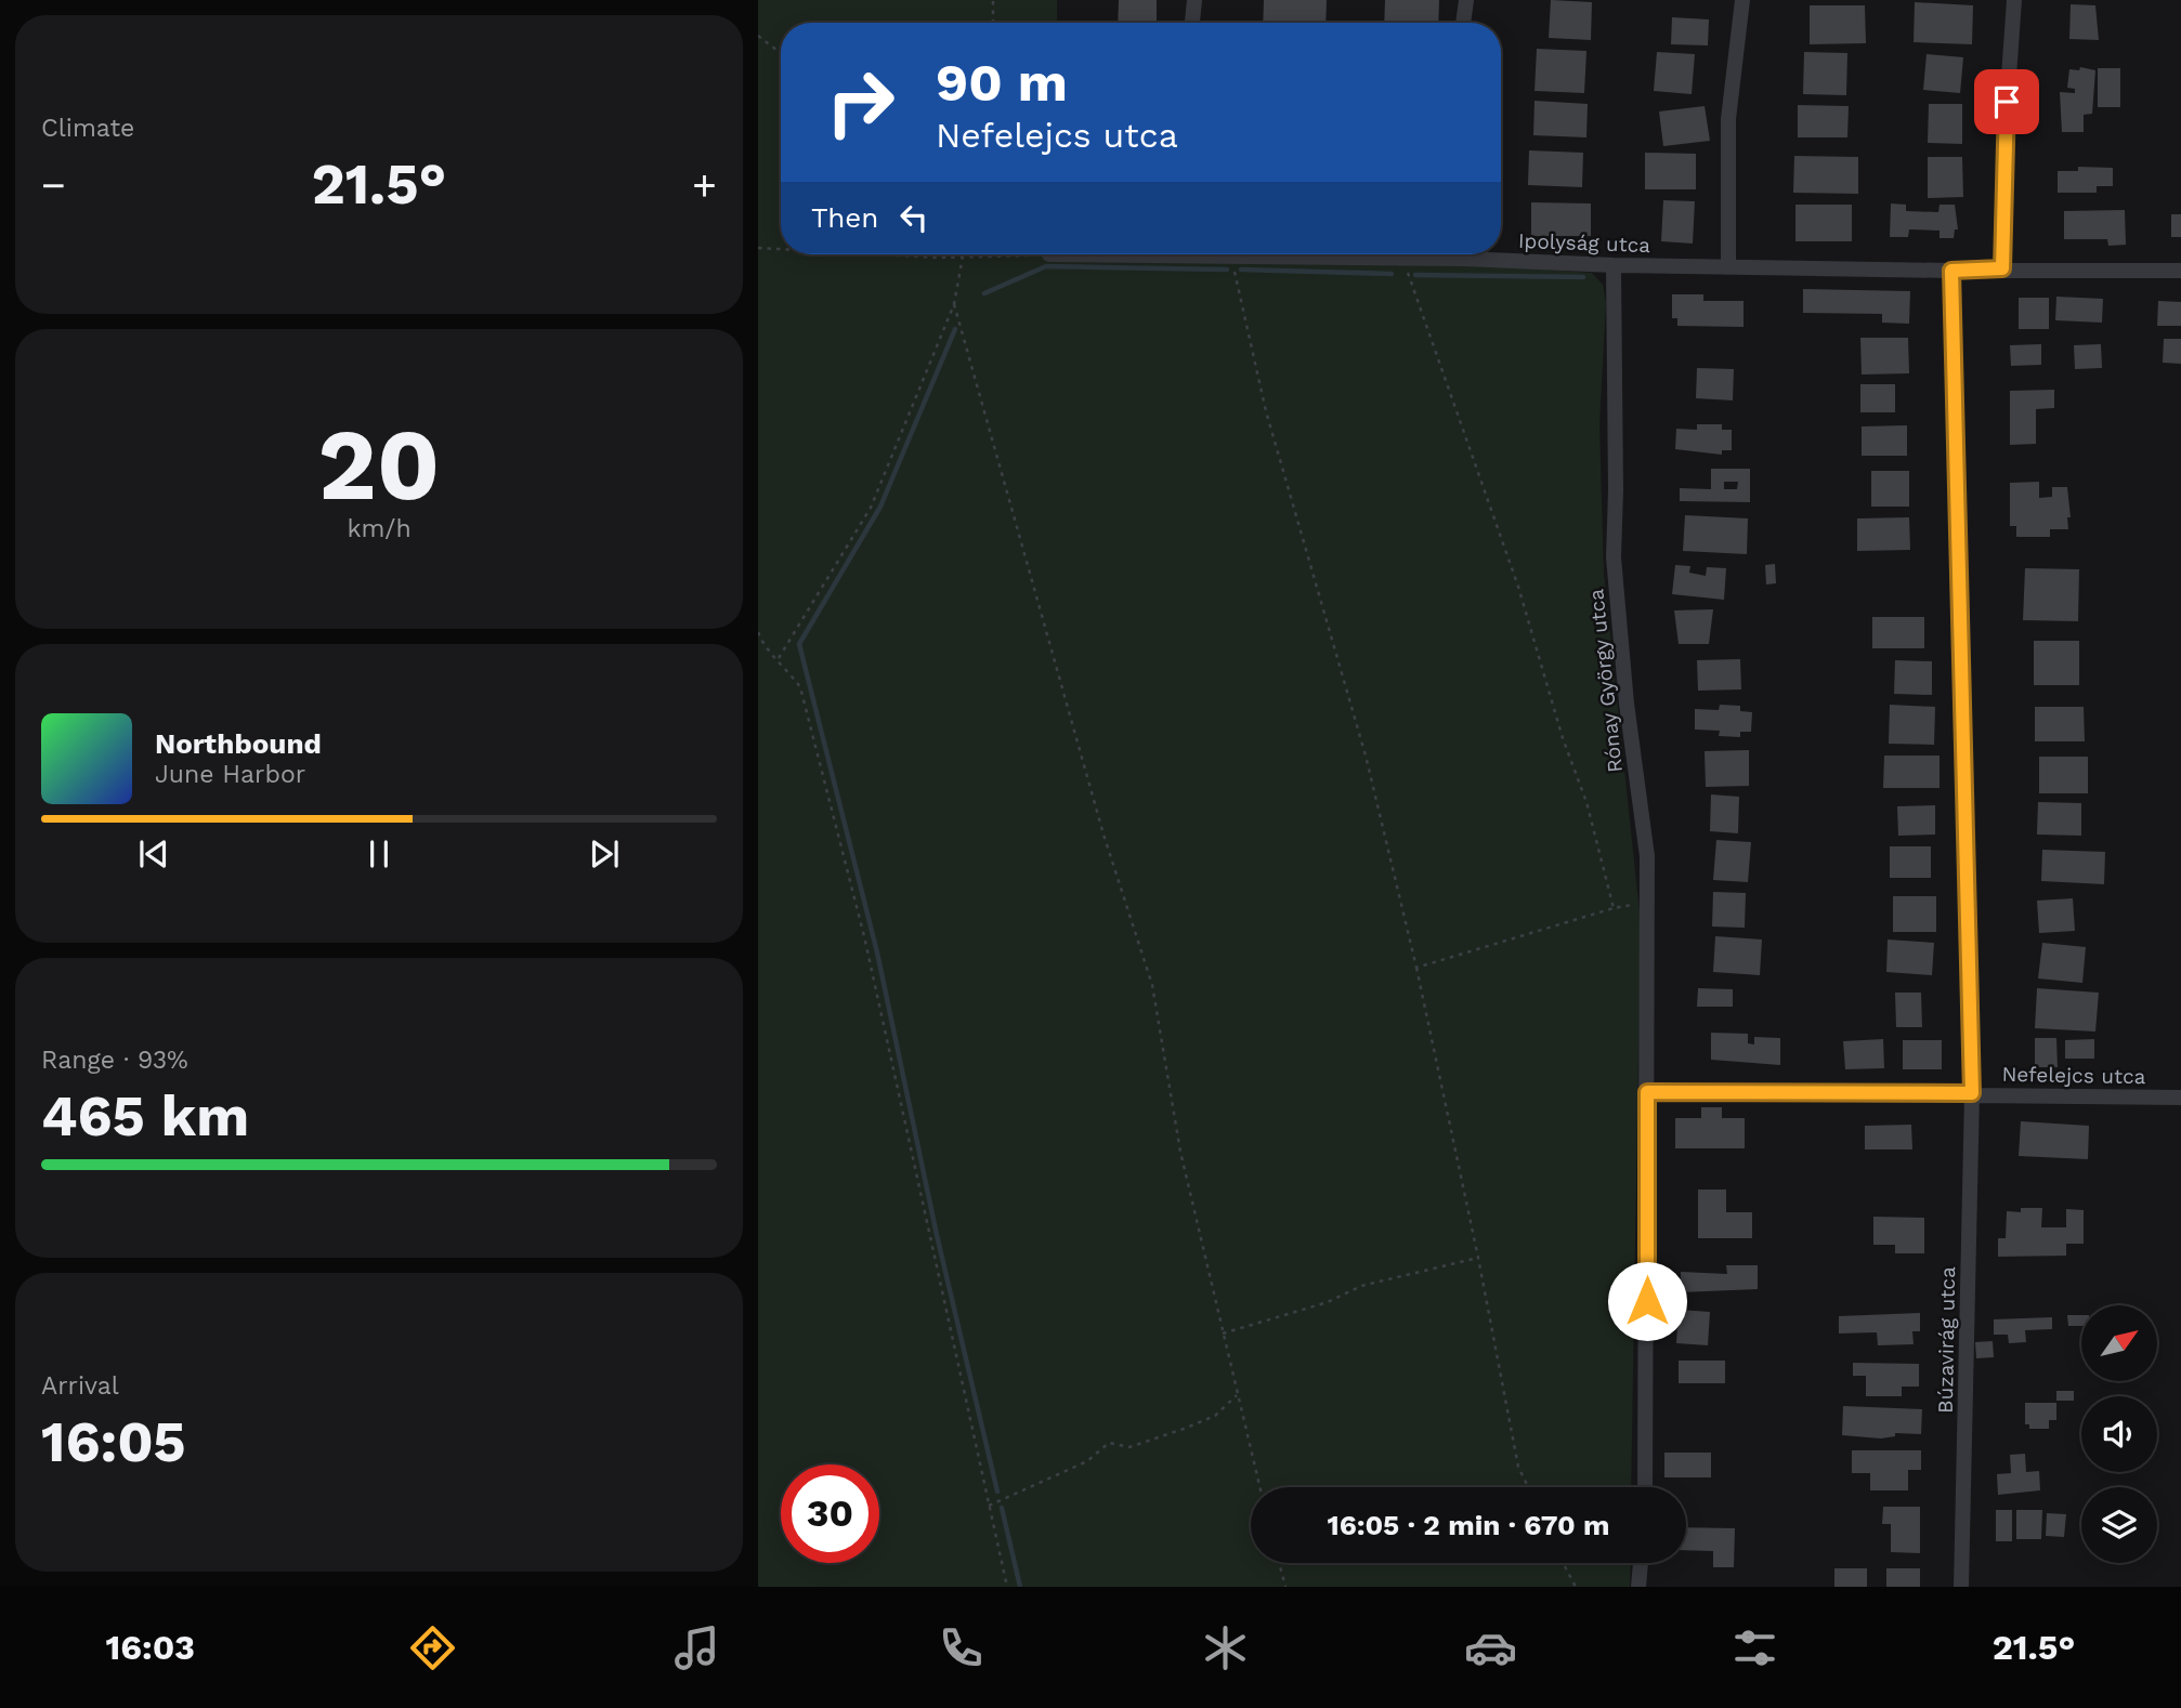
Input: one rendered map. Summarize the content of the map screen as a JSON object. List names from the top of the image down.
{
  "streets": {
    "street": [
      "Ipolyság utca",
      "Rónay György utca",
      "Nefelejcs utca",
      "Búzavirág utca"
    ]
  },
  "crossings": [
    ["Ipolyság utca", "Rónay György utca"],
    ["Ipolyság utca", "Búzavirág utca"],
    ["Rónay György utca", "Nefelejcs utca"],
    ["Nefelejcs utca", "Búzavirág utca"]
  ],
  "north": "top right",
  "page": {
    "tile": [
      "Climate",
      ["20", "km/h"],
      ["Range · 93%", "465 km"],
      ["Arrival", "16:05"]
    ],
    "turn": ["90 m", "Nefelejcs utca"],
    "heat": ["−", "21.5°", "+"],
    "then": "Then",
    "song": ["Northbound", "June Harbor"],
    "limit": "30",
    "trip": "16:05 · 2 min · 670 m",
    "tabs": ["16:03", "21.5°"]
  }
}
